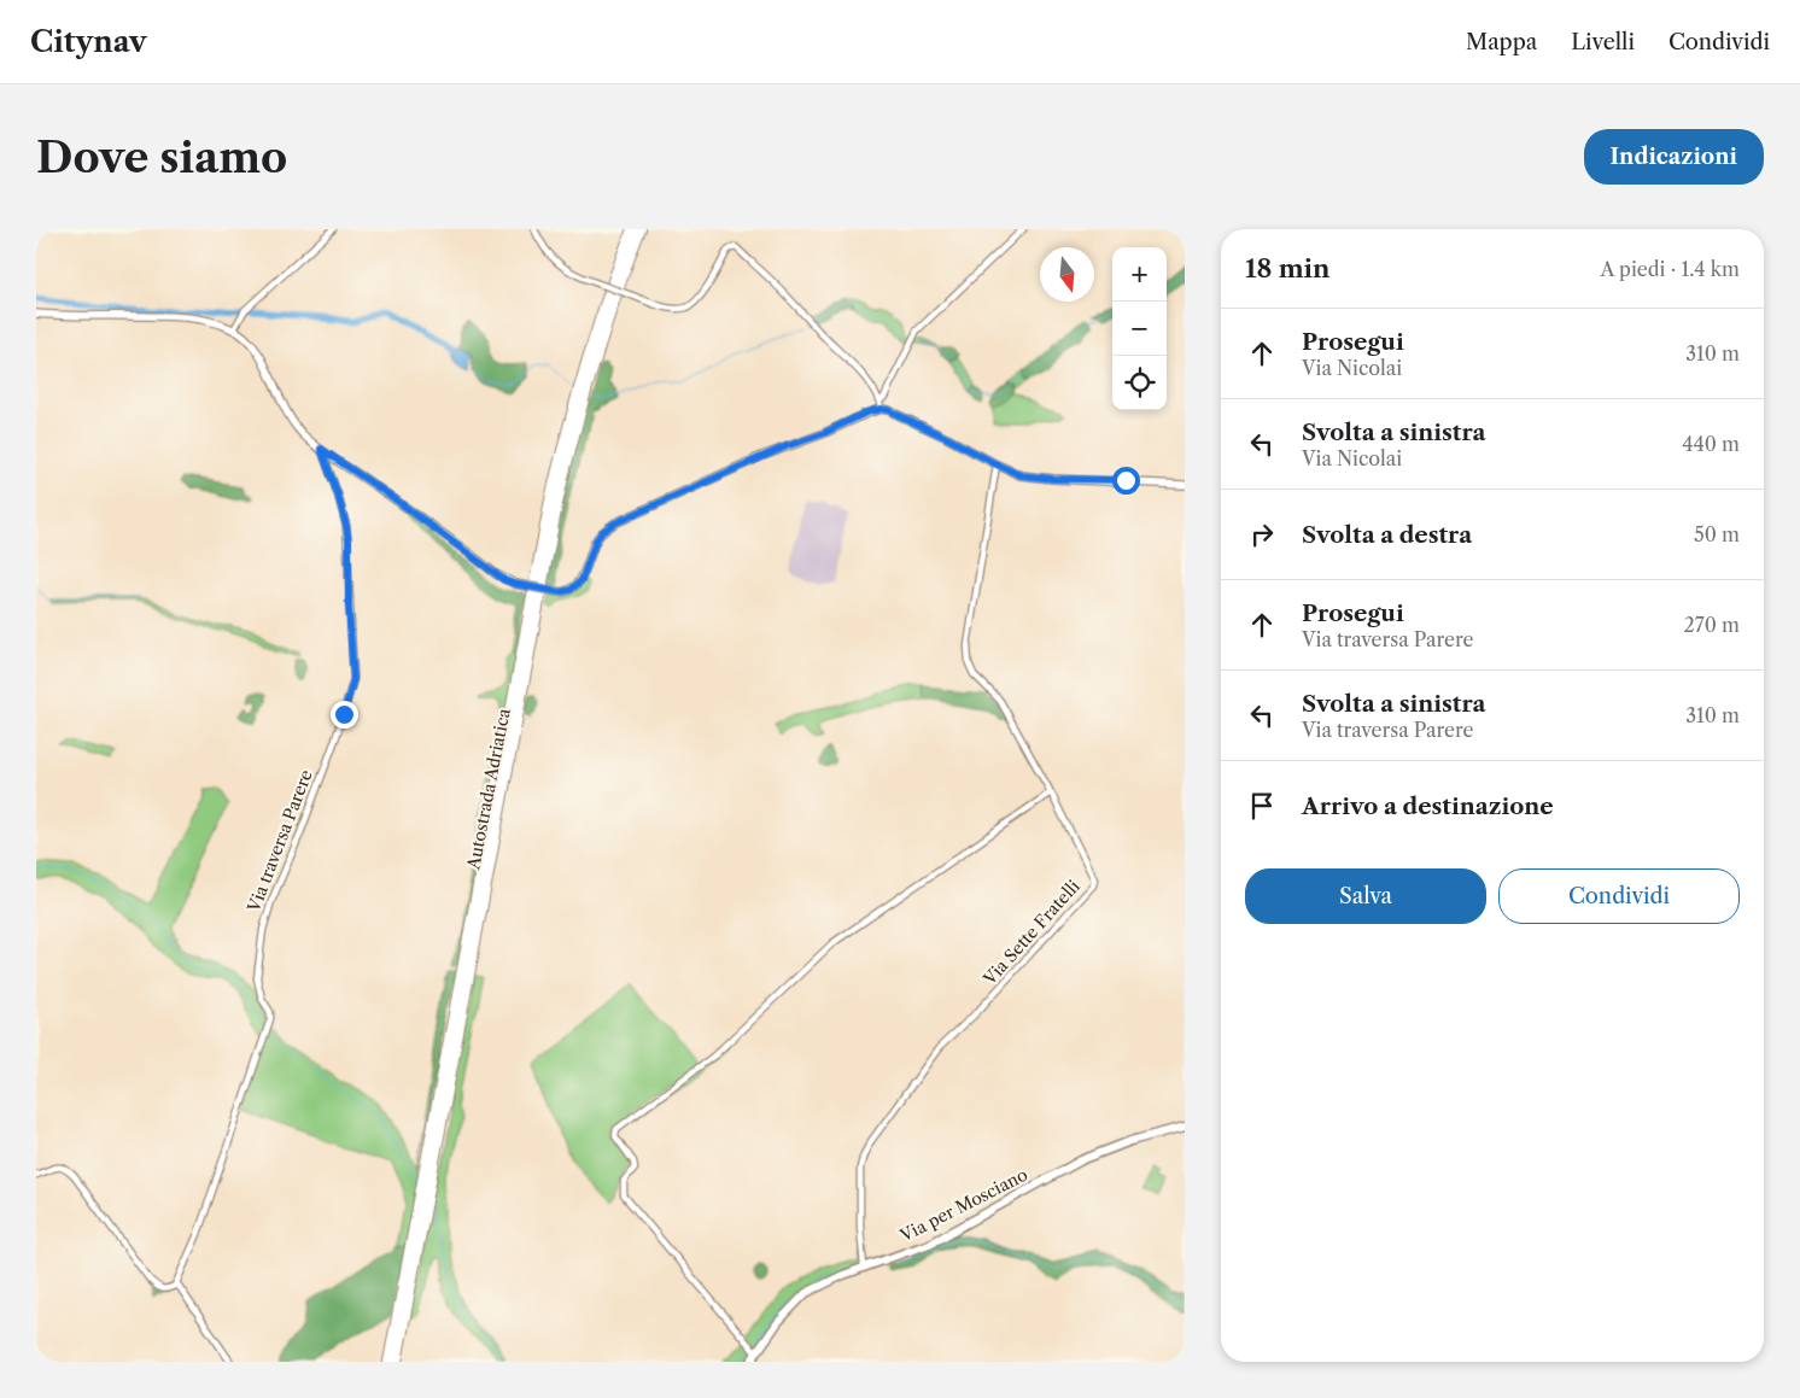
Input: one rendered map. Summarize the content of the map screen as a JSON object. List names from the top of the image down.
{
  "streets": {
    "highway": ["Autostrada Adriatica"],
    "main road": ["Via per Mosciano"],
    "street": ["Via traversa Parere", "Via Sette Fratelli"]
  },
  "crossings": [
    ["Via Sette Fratelli", "Via per Mosciano"]
  ],
  "north": "bottom",
  "page": {
    "header": "Citynav",
    "nav": ["Mappa", "Livelli", "Condividi"],
    "buttons": [
      "Indicazioni",
      ["Salva", "Condividi"]
    ],
    "title": "Dove siamo",
    "heading": ["18 min", "A piedi · 1.4 km"],
    "map_buttons": ["+", "−"],
    "list": [
      ["Prosegui", "Via Nicolai", "310 m"],
      ["Svolta a sinistra", "Via Nicolai", "440 m"],
      ["Svolta a destra", "50 m"],
      ["Prosegui", "Via traversa Parere", "270 m"],
      ["Svolta a sinistra", "Via traversa Parere", "310 m"],
      "Arrivo a destinazione"
    ]
  }
}
